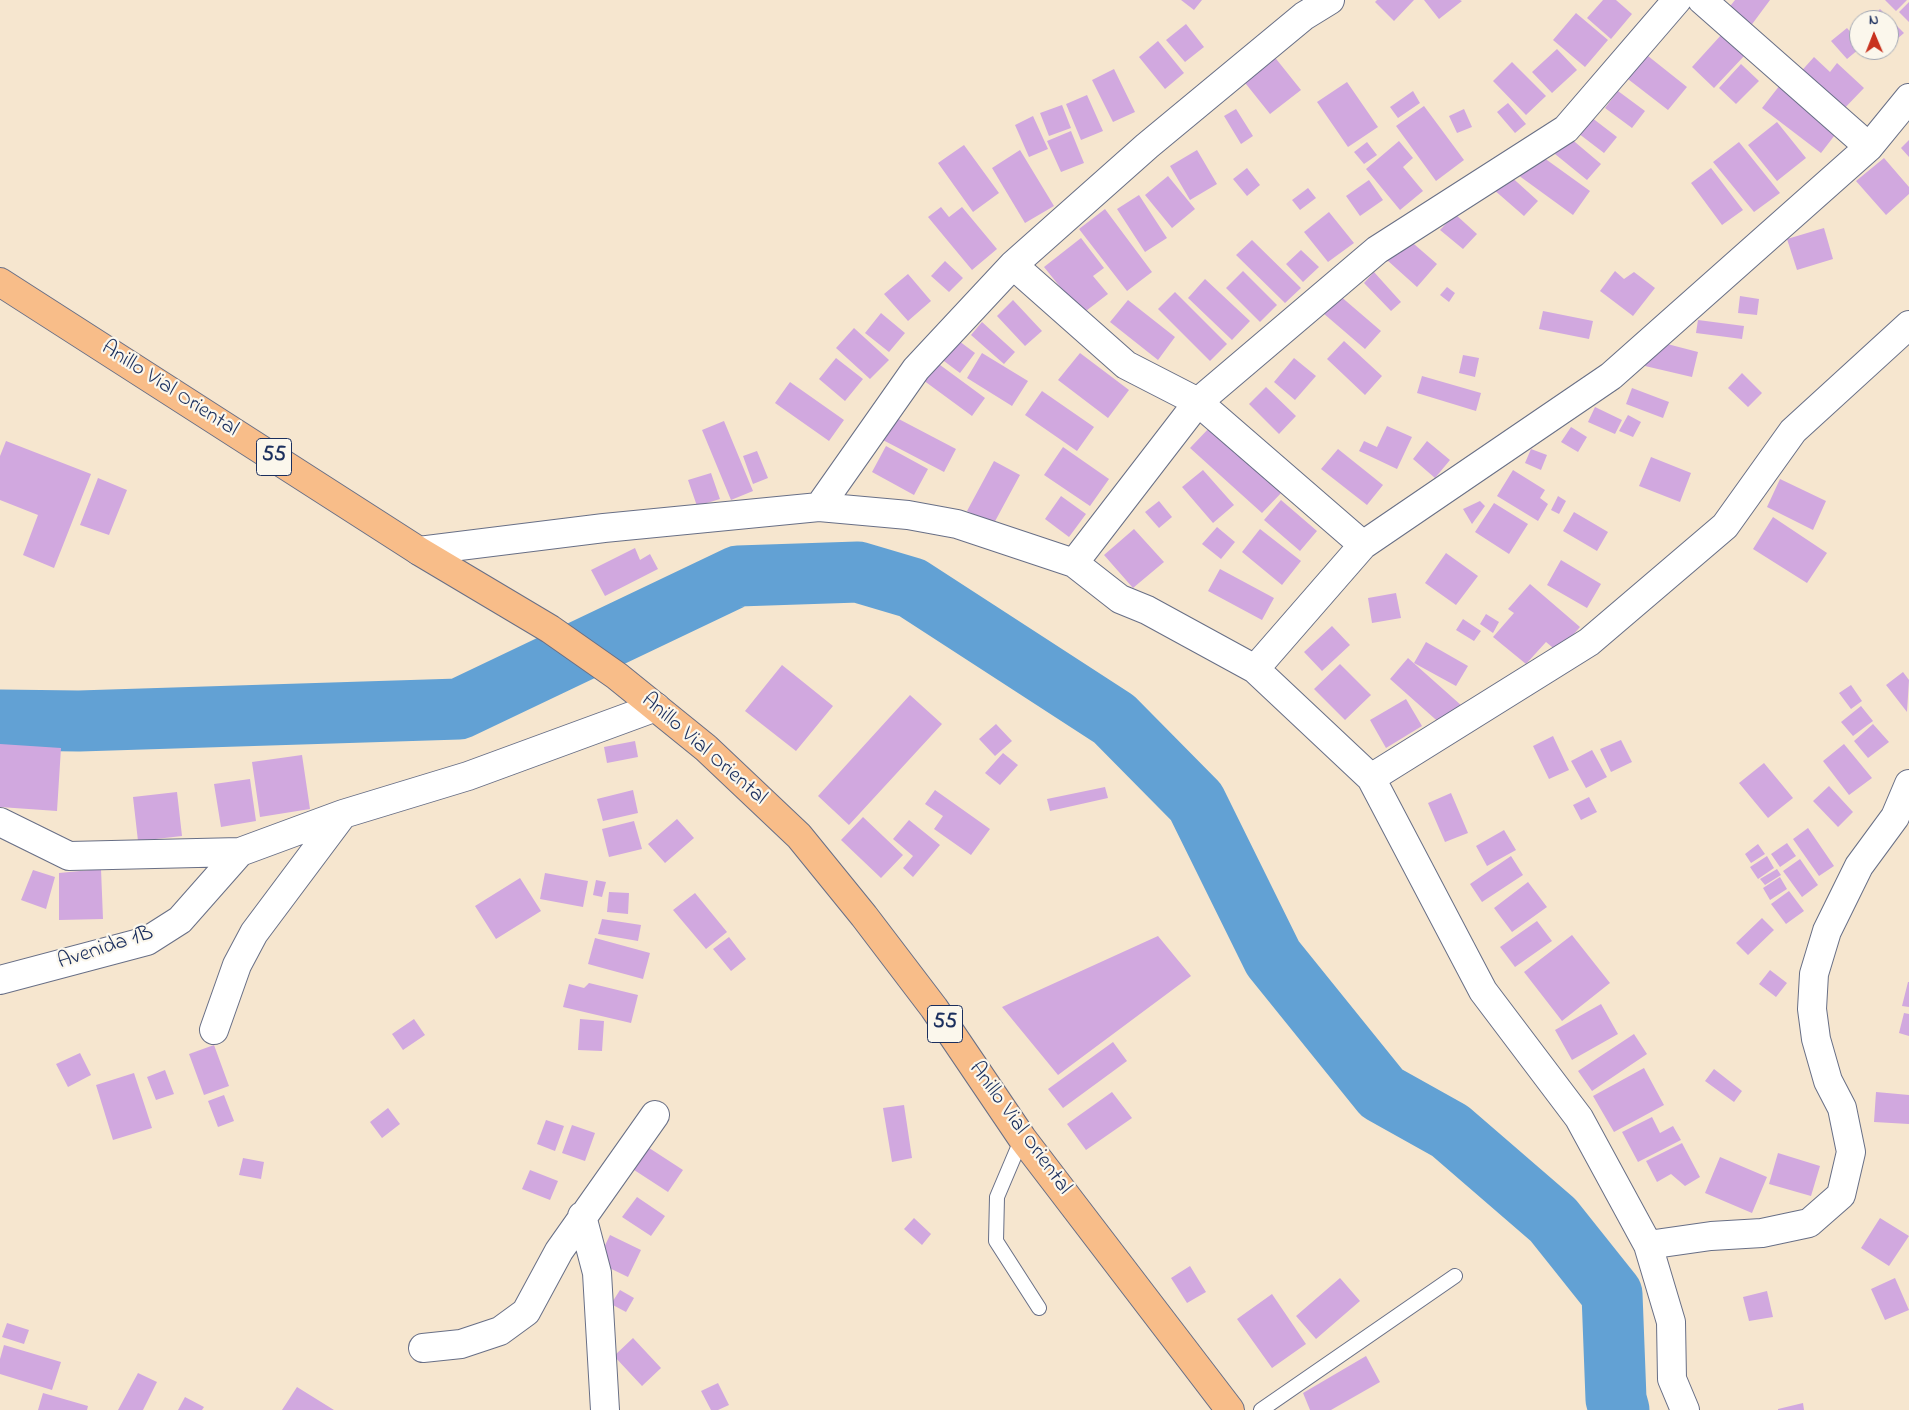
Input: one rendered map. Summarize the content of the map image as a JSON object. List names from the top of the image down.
{
  "streets": {
    "highway": ["Anillo Vial Oriental", "55"],
    "street": ["Avenida 1B"]
  },
  "north": "top"
}
